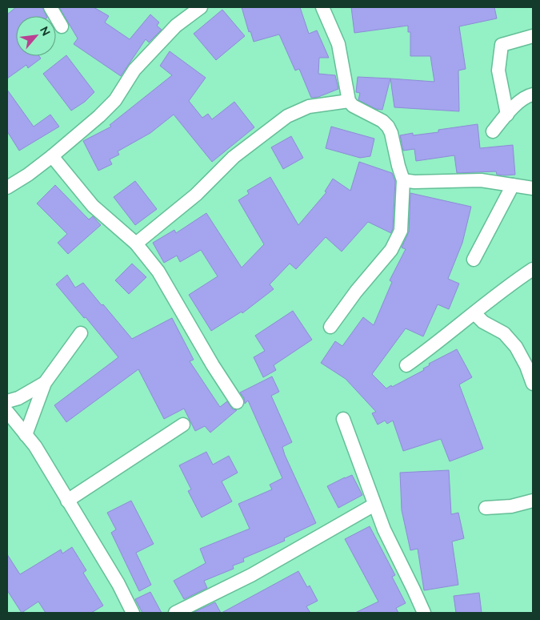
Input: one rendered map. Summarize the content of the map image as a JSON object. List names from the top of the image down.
{
  "north": "top right"
}
